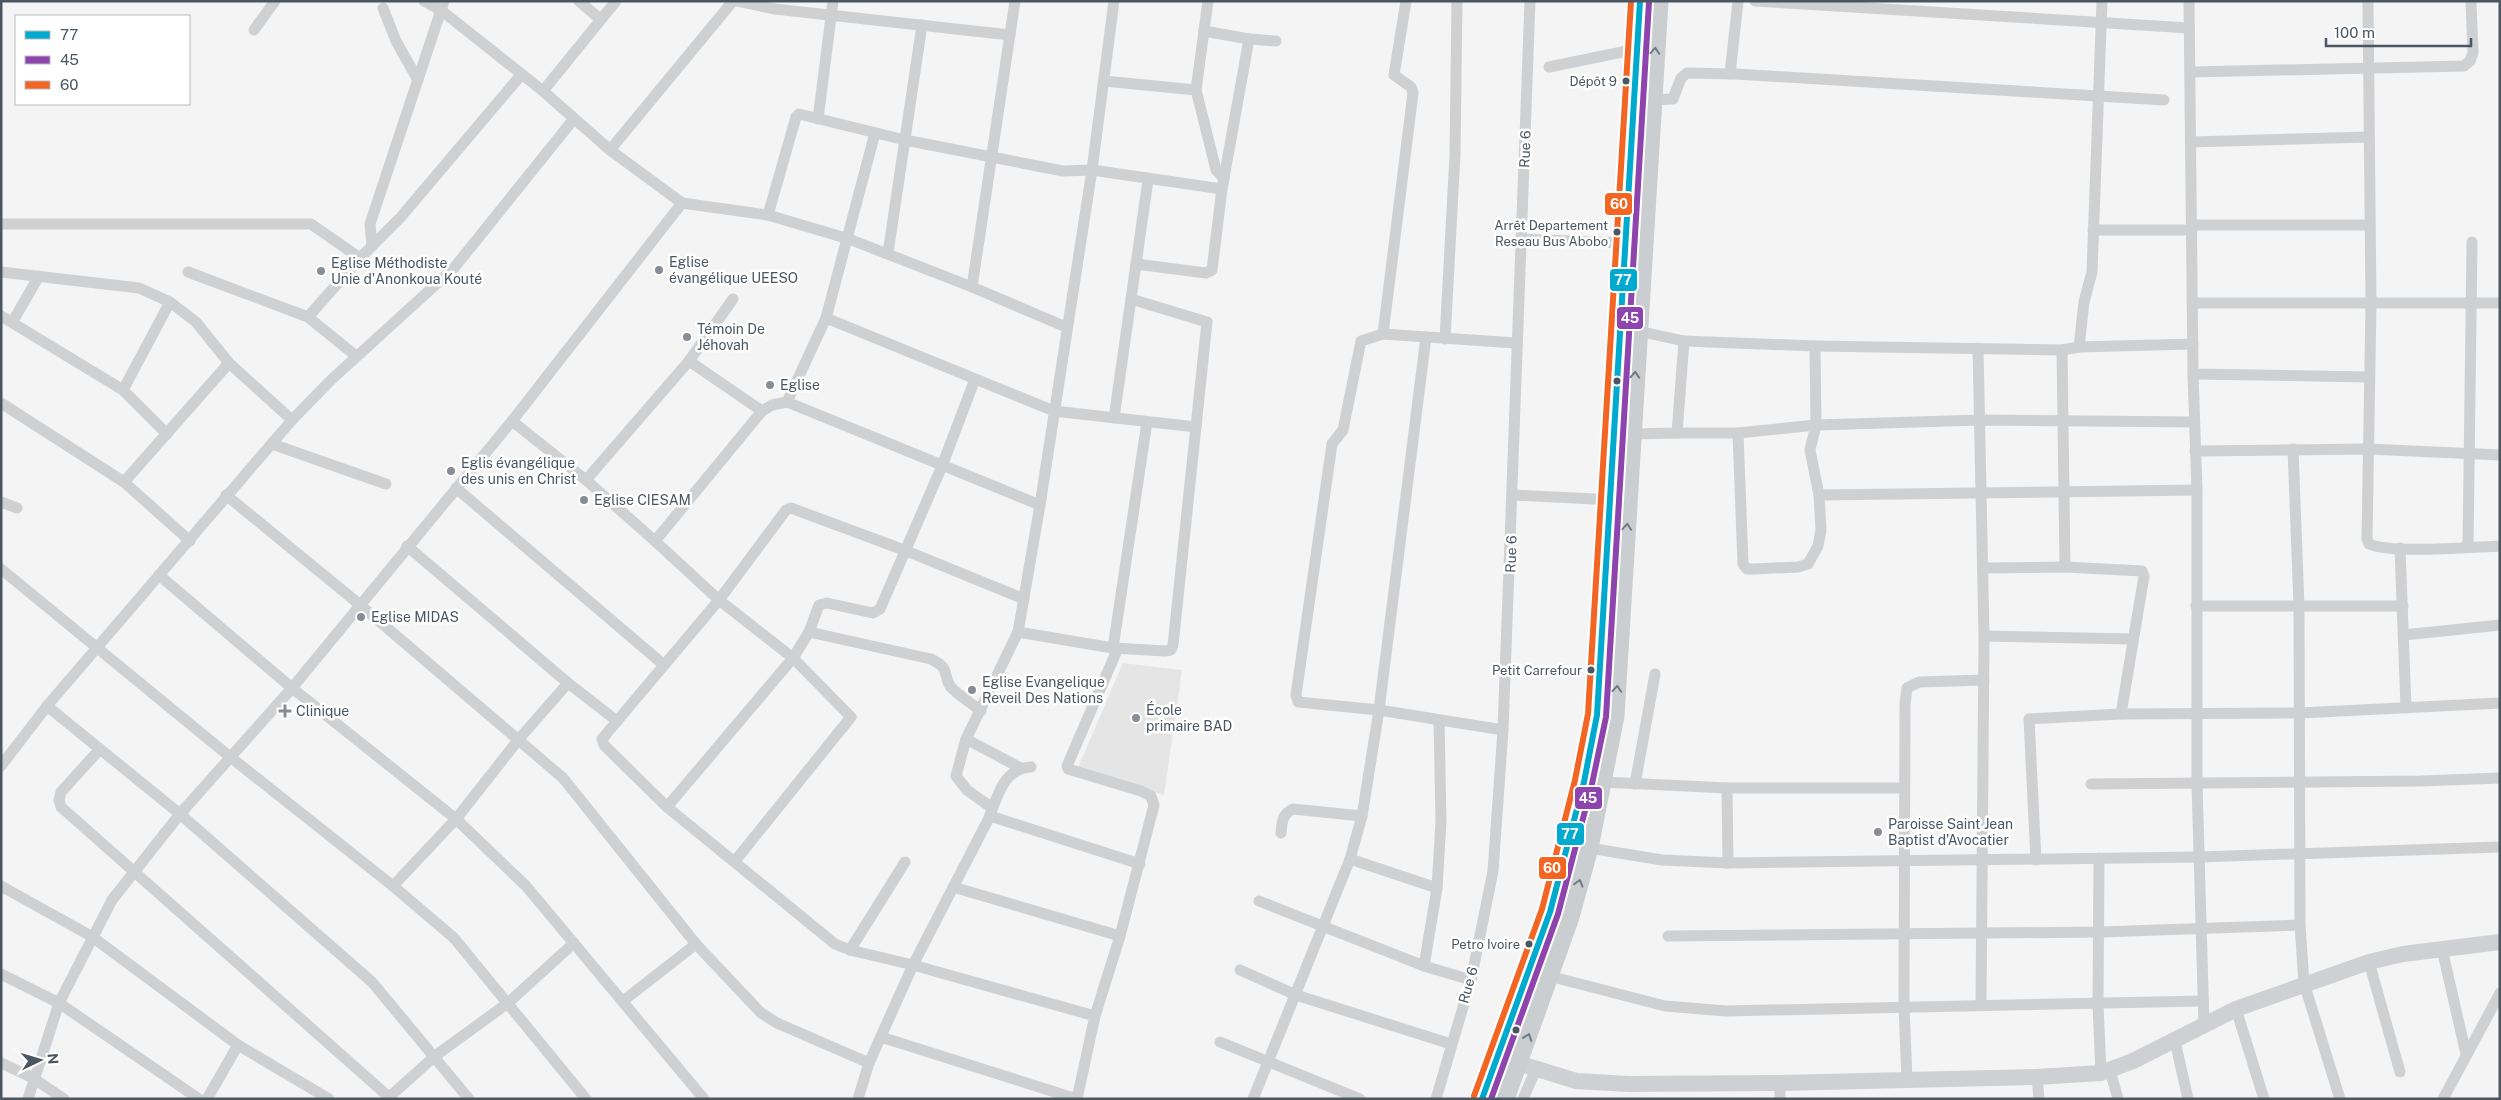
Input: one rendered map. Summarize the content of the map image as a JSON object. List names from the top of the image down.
{
  "streets": {
    "street": ["Rue 6"]
  },
  "places": {
    "other": [
      "Dépôt 9",
      "Arrêt Departement Reseau Bus Abobo",
      "Eglise évangélique UEESO",
      "Eglise Méthodiste Unie d'Anonkoua Kouté",
      "Témoin De Jéhovah",
      "Eglise",
      "Eglis évangélique des unis en Christ",
      "Eglise CIESAM",
      "Eglise MIDAS",
      "Petit Carrefour",
      "Eglise Evangelique Reveil Des Nations",
      "École primaire BAD",
      "Paroisse Saint Jean Baptist d’Avocatier",
      "Petro Ivoire"
    ],
    "health": ["Clinique"]
  },
  "lines": ["transit line 77", "transit line 60", "transit line 45"],
  "legend": ["77", "45", "60"],
  "scale_bar": "100 m",
  "north": "right"
}
